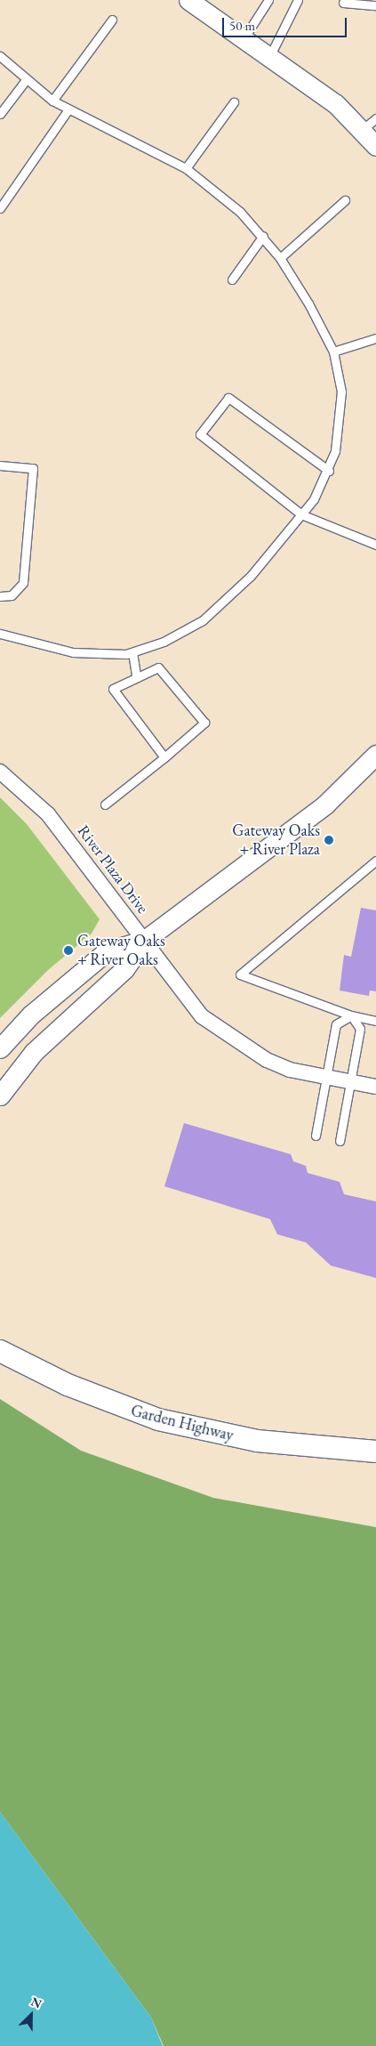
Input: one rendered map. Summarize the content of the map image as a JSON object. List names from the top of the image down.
{
  "streets": {
    "main road": ["Garden Highway"],
    "street": ["River Plaza Drive"]
  },
  "places": ["Gateway Oaks + River Plaza", "Gateway Oaks + River Oaks"],
  "scale_bar": "50 m",
  "north": "top right"
}
